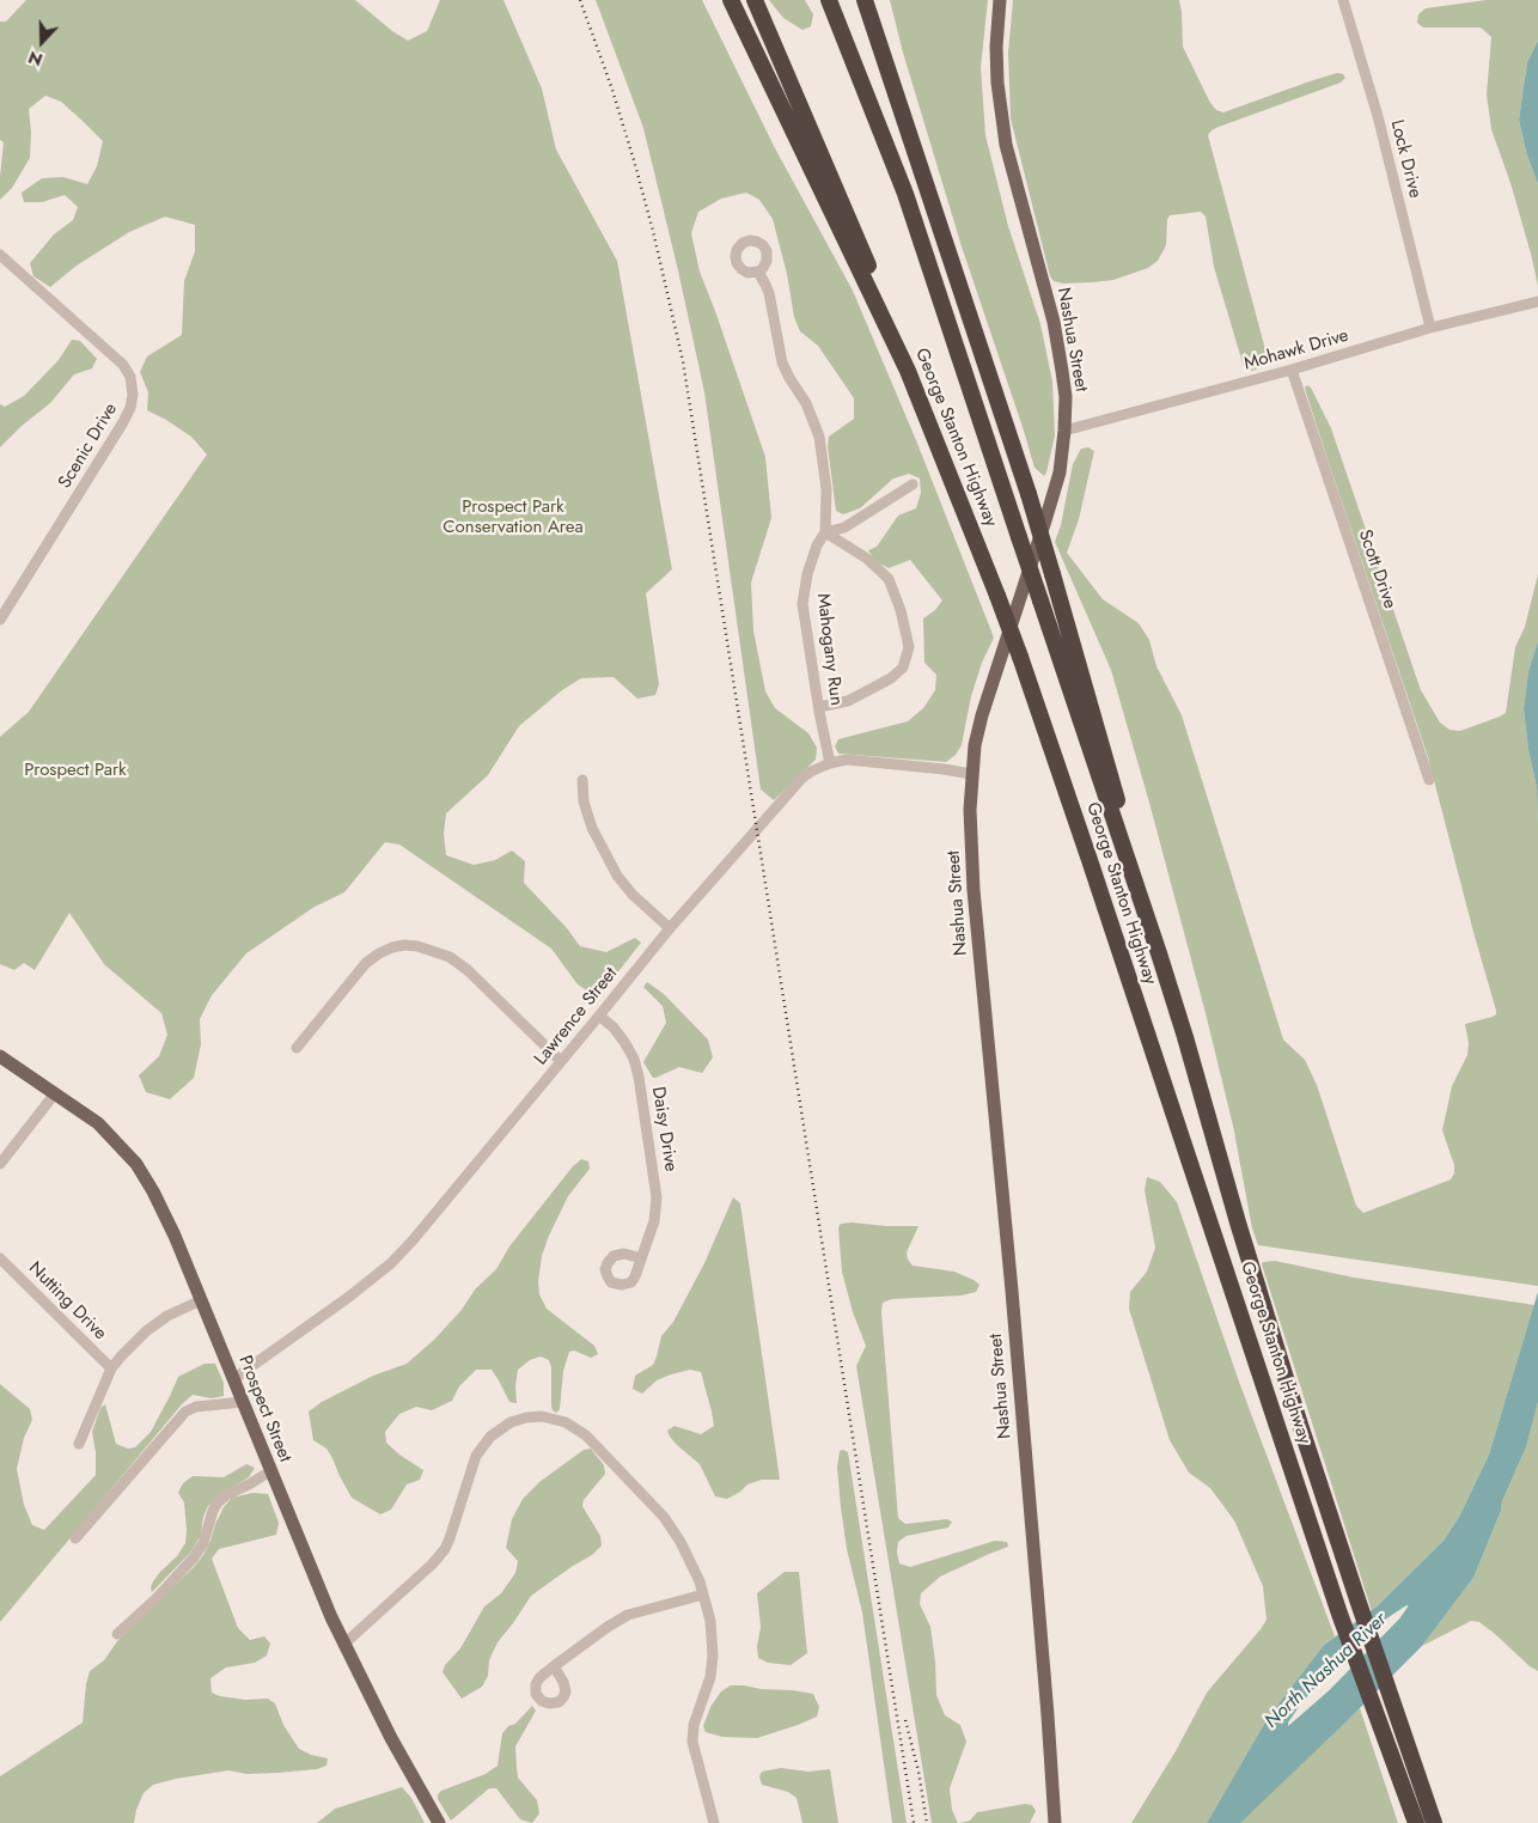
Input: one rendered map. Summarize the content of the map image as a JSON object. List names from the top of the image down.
{
  "streets": {
    "highway": ["George Stanton Highway"],
    "main road": ["Nashua Street", "Prospect Street"],
    "street": [
      "Lock Drive",
      "Mohawk Drive",
      "Scenic Drive",
      "Scott Drive",
      "Mahogany Run",
      "Lawrence Street",
      "Daisy Drive",
      "Nutting Drive"
    ]
  },
  "crossings": [
    ["Lock Drive", "Mohawk Drive"],
    ["Nashua Street", "Mohawk Drive"],
    ["Nashua Street", "Lawrence Street"],
    ["Mohawk Drive", "Scott Drive"],
    ["Mahogany Run", "Lawrence Street"],
    ["Lawrence Street", "Daisy Drive"],
    ["Lawrence Street", "Prospect Street"]
  ],
  "water": ["North Nashua River"],
  "parks": ["Prospect Park Conservation Area", "Prospect Park"],
  "north": "bottom"
}
